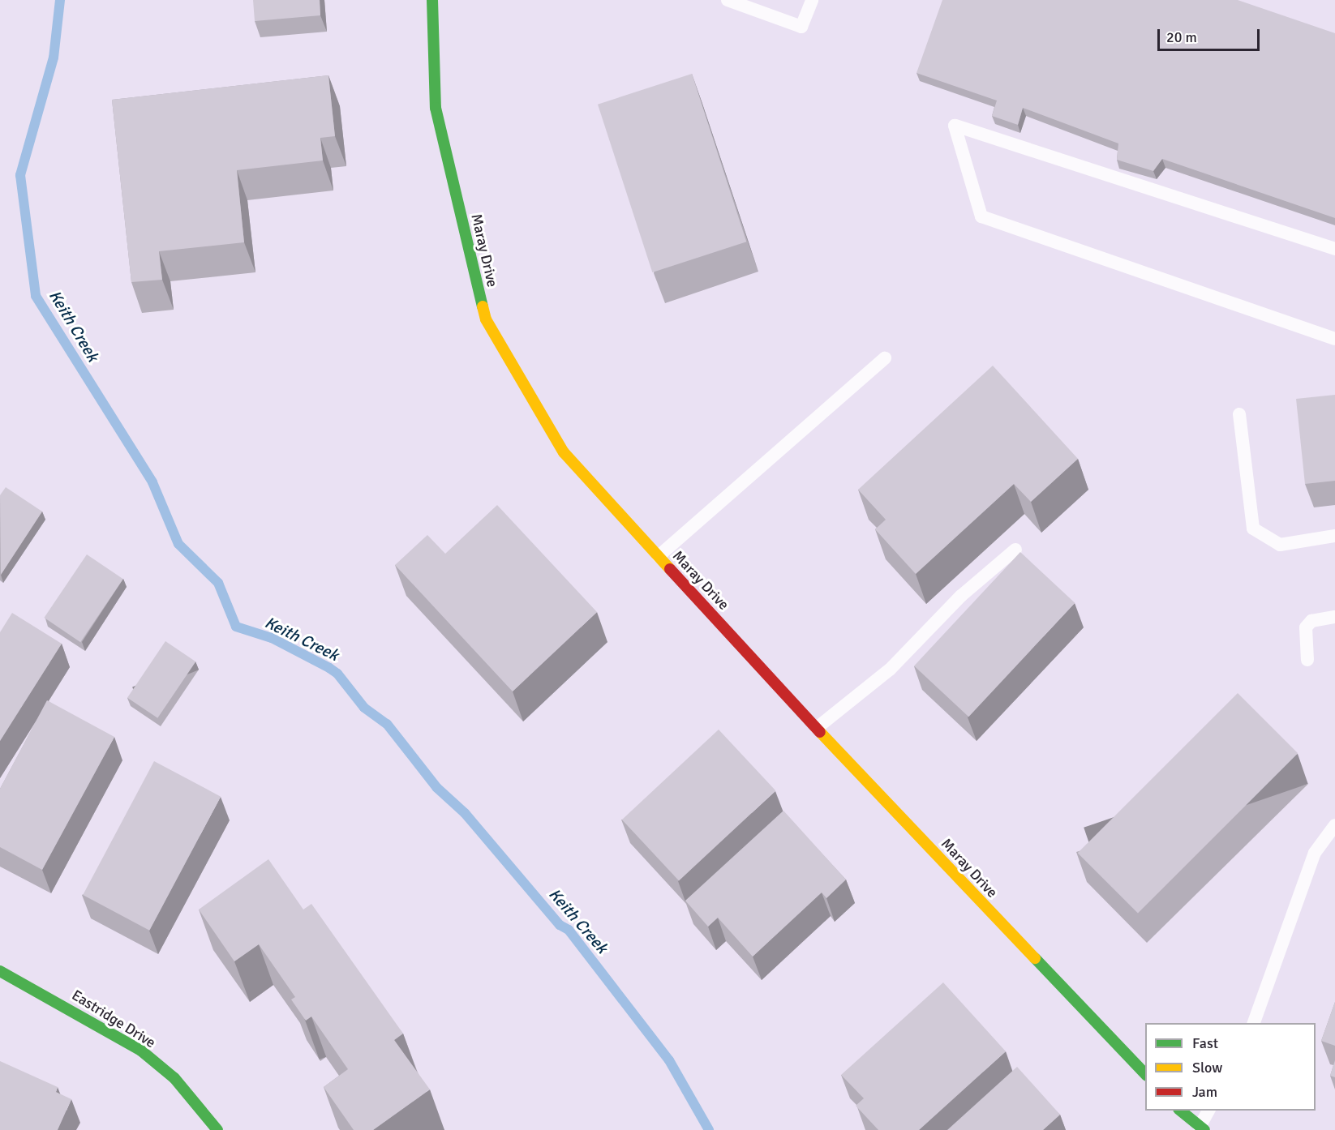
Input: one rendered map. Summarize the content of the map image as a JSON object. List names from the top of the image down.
{
  "streets": {
    "street": ["Maray Drive", "Eastridge Drive"]
  },
  "water": ["Keith Creek"],
  "legend": ["Fast", "Slow", "Jam"],
  "scale_bar": "20 m"
}
